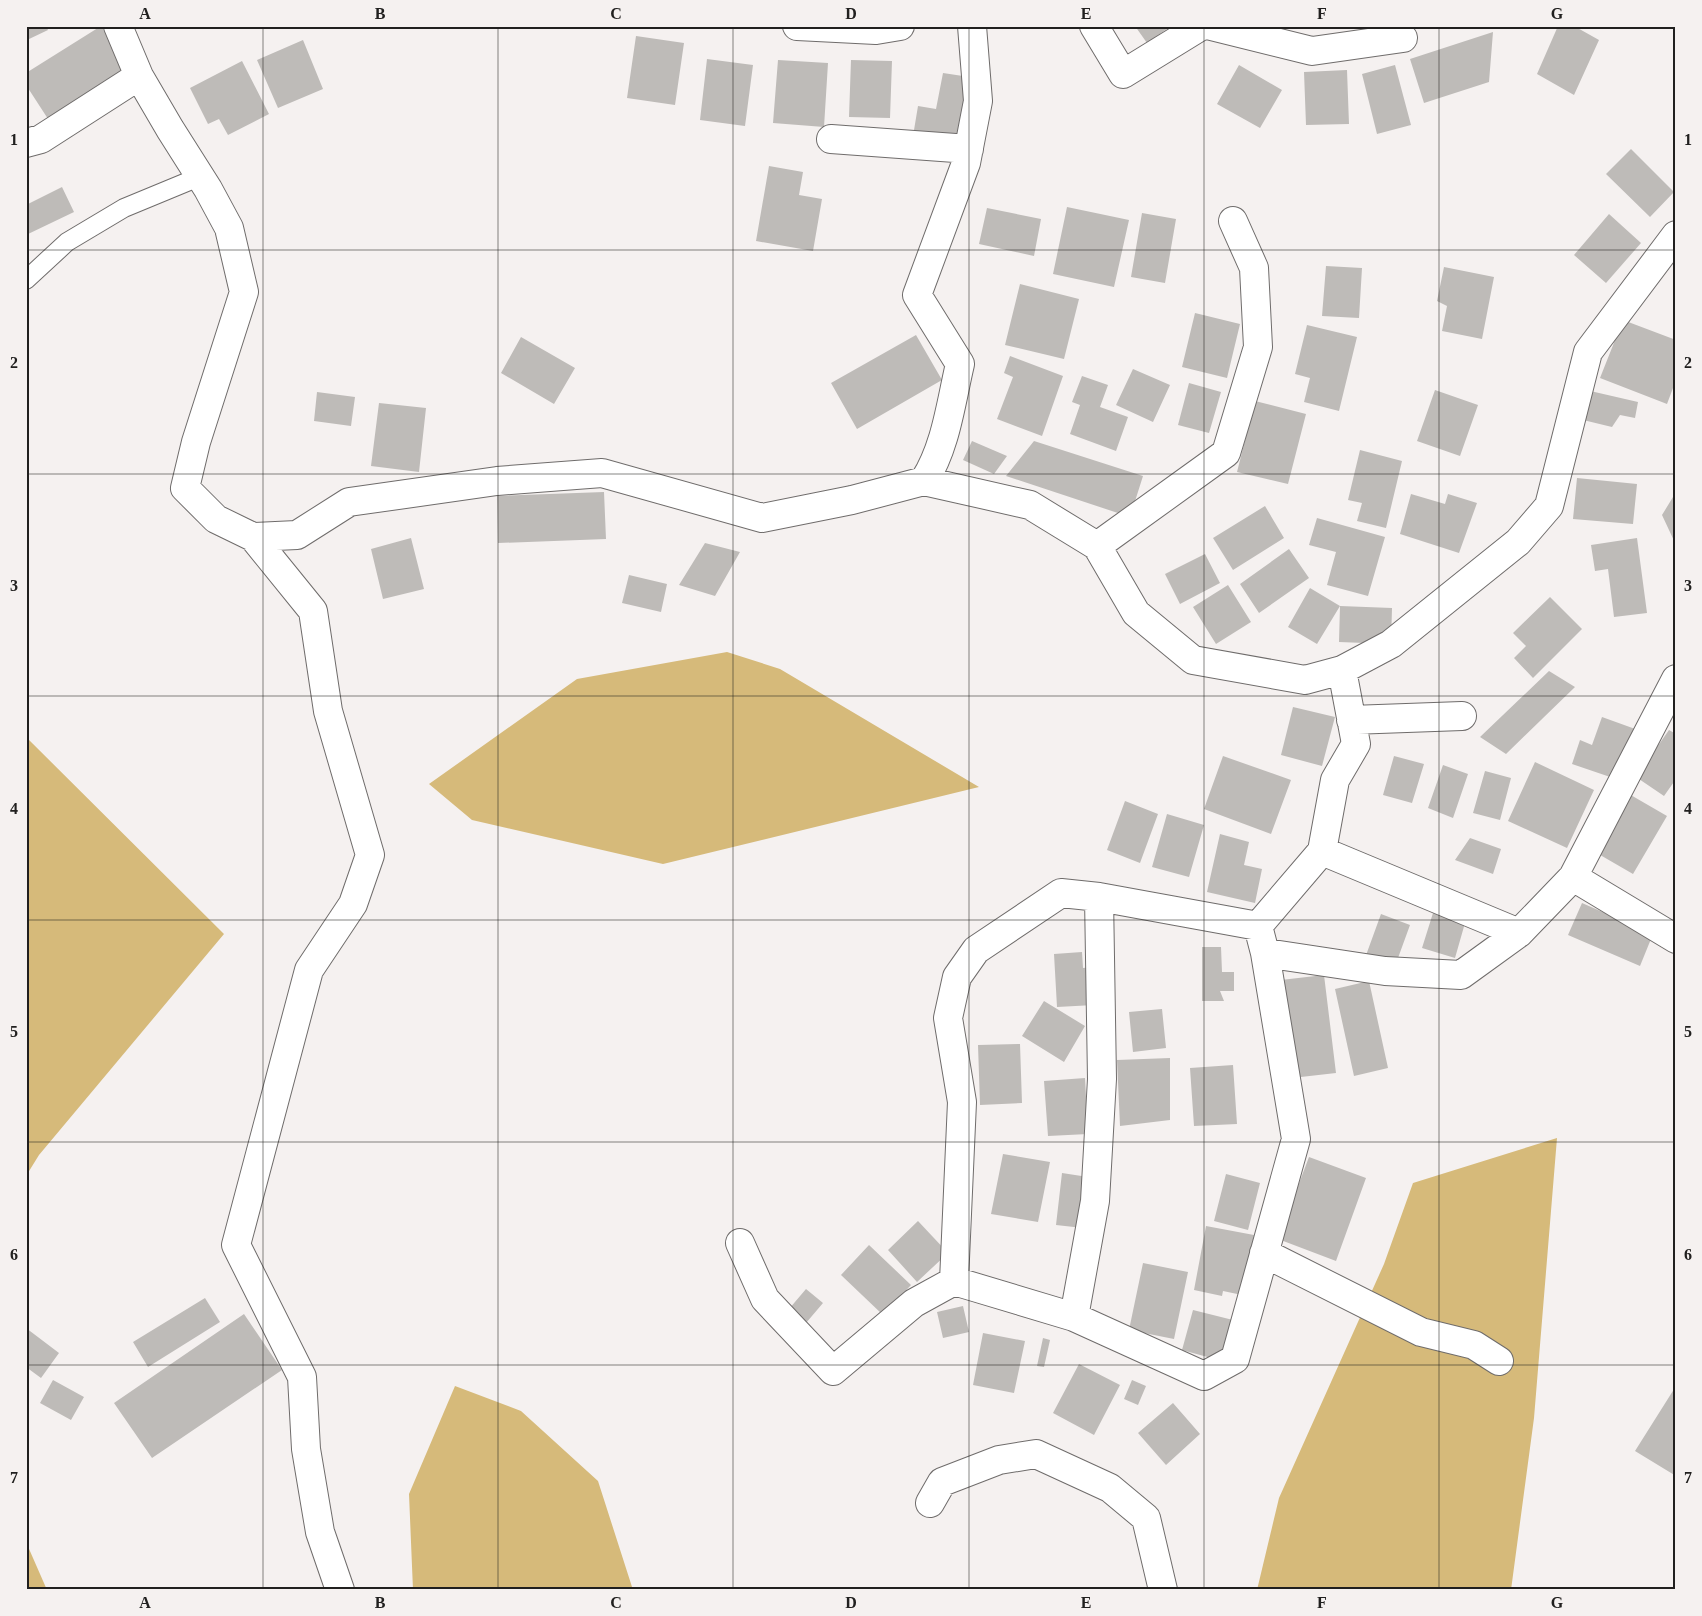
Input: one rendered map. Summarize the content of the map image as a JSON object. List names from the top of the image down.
{
  "grid": {
    "columns": [
      "A",
      "B",
      "C",
      "D",
      "E",
      "F",
      "G"
    ],
    "rows": [
      "1",
      "2",
      "3",
      "4",
      "5",
      "6",
      "7"
    ]
  }
}
